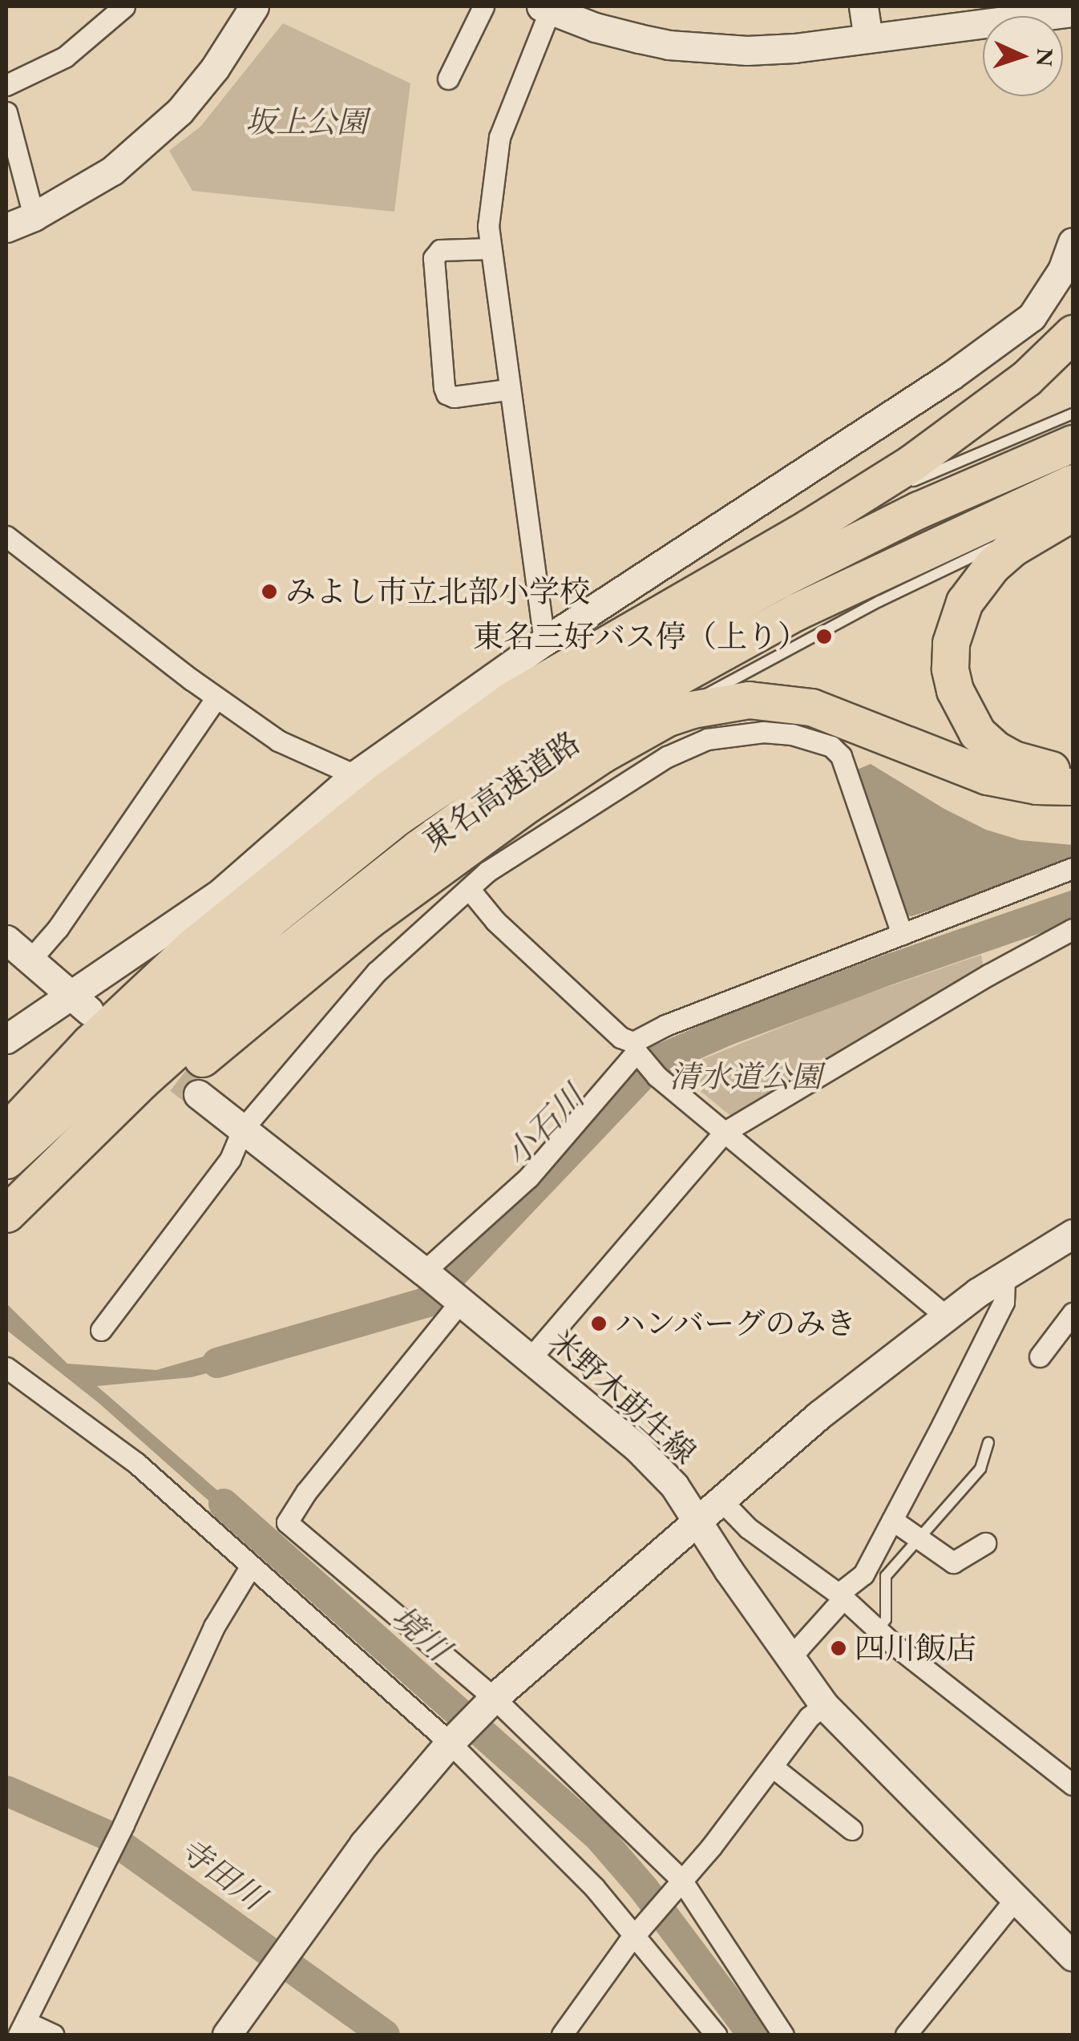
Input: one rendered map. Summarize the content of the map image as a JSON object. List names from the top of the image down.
{
  "streets": {
    "highway": ["東名高速道路"],
    "street": ["米野木莇生線"]
  },
  "water": ["小石川", "境川", "寺田川"],
  "parks": ["坂上公園", "清水道公園"],
  "places": [
    "みよし市立北部小学校",
    "東名三好バス停（上り）",
    "ハンバーグのみき",
    "四川飯店"
  ],
  "north": "right"
}
